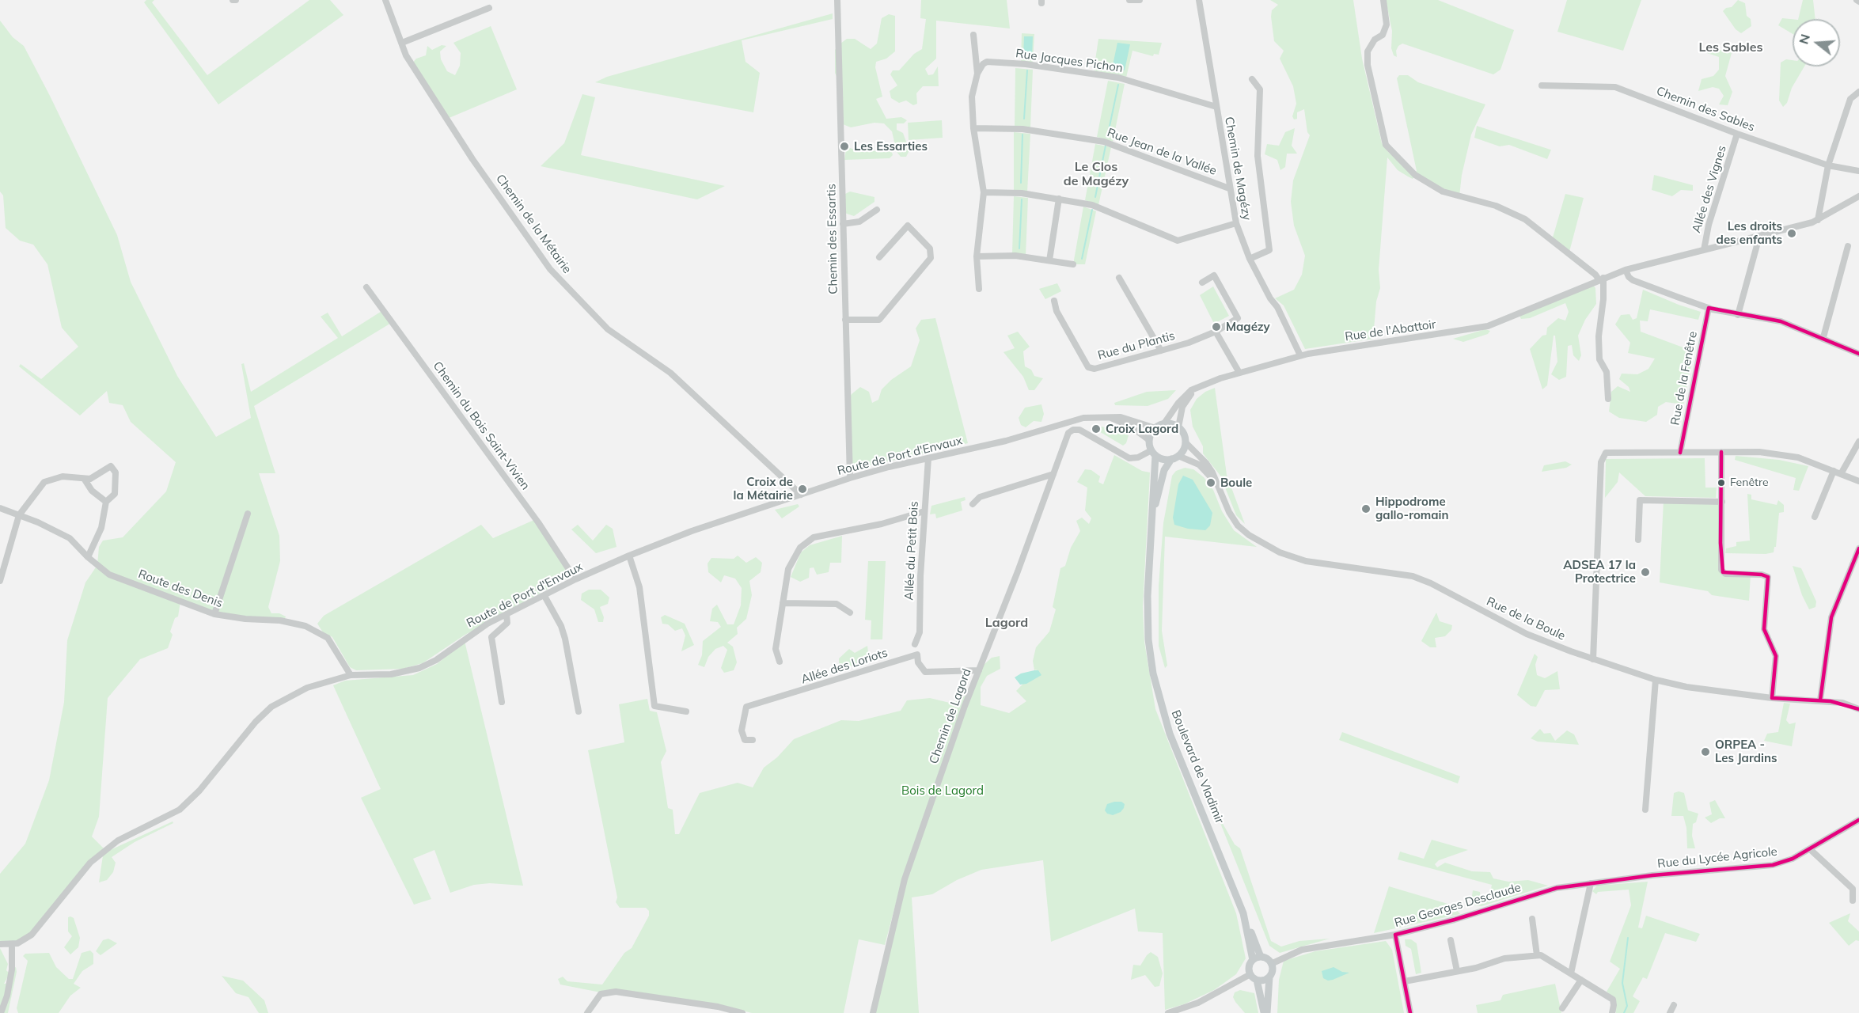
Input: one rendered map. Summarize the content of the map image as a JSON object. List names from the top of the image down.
{
  "streets": {
    "main road": ["Boulevard de Vladimir"],
    "street": [
      "Rue Jacques Pichon",
      "Chemin des Sables",
      "Rue Jean de la Vallée",
      "Chemin de Magézy",
      "Allée des Vignes",
      "Chemin de la Métairie",
      "Chemin des Essartis",
      "Rue de l'Abattoir",
      "Rue du Plantis",
      "Rue de la Fenêtre",
      "Chemin du Bois Saint-Vivien",
      "Route de Port d'Envaux",
      "Allée du Petit Bois",
      "Route des Denis",
      "Rue de la Boule",
      "Allée des Loriots",
      "Chemin de Lagord",
      "Rue du Lycée Agricole",
      "Rue Georges Desclaude"
    ]
  },
  "crossings": [
    ["Rue Jacques Pichon", "Chemin de Magézy"],
    ["Chemin des Sables", "Allée des Vignes"],
    ["Rue Jean de la Vallée", "Chemin de Magézy"],
    ["Chemin de Magézy", "Rue de l'Abattoir"],
    ["Allée des Vignes", "Rue de l'Abattoir"],
    ["Chemin de la Métairie", "Route de Port d'Envaux"],
    ["Chemin des Essartis", "Route de Port d'Envaux"],
    ["Chemin du Bois Saint-Vivien", "Route de Port d'Envaux"],
    ["Route de Port d'Envaux", "Allée du Petit Bois"],
    ["Route de Port d'Envaux", "Route des Denis"],
    ["Rue de la Boule", "Chemin de Lagord"],
    ["Rue de la Boule", "Boulevard de Vladimir"],
    ["Allée des Loriots", "Chemin de Lagord"],
    ["Chemin de Lagord", "Boulevard de Vladimir"],
    ["Boulevard de Vladimir", "Rue Georges Desclaude"],
    ["Rue du Lycée Agricole", "Rue Georges Desclaude"]
  ],
  "districts": ["Les Sables", "Le Clos de Magézy", "Lagord"],
  "parks": ["Bois de Lagord"],
  "places": [
    "Les Essarties",
    "Les droits des enfants",
    "Magézy",
    "Croix Lagord",
    "Boule",
    "Fenêtre",
    "Croix de la Métairie",
    "Hippodrome gallo-romain",
    "ADSEA 17 la Protectrice",
    "ORPEA - Les Jardins"
  ],
  "north": "left"
}
